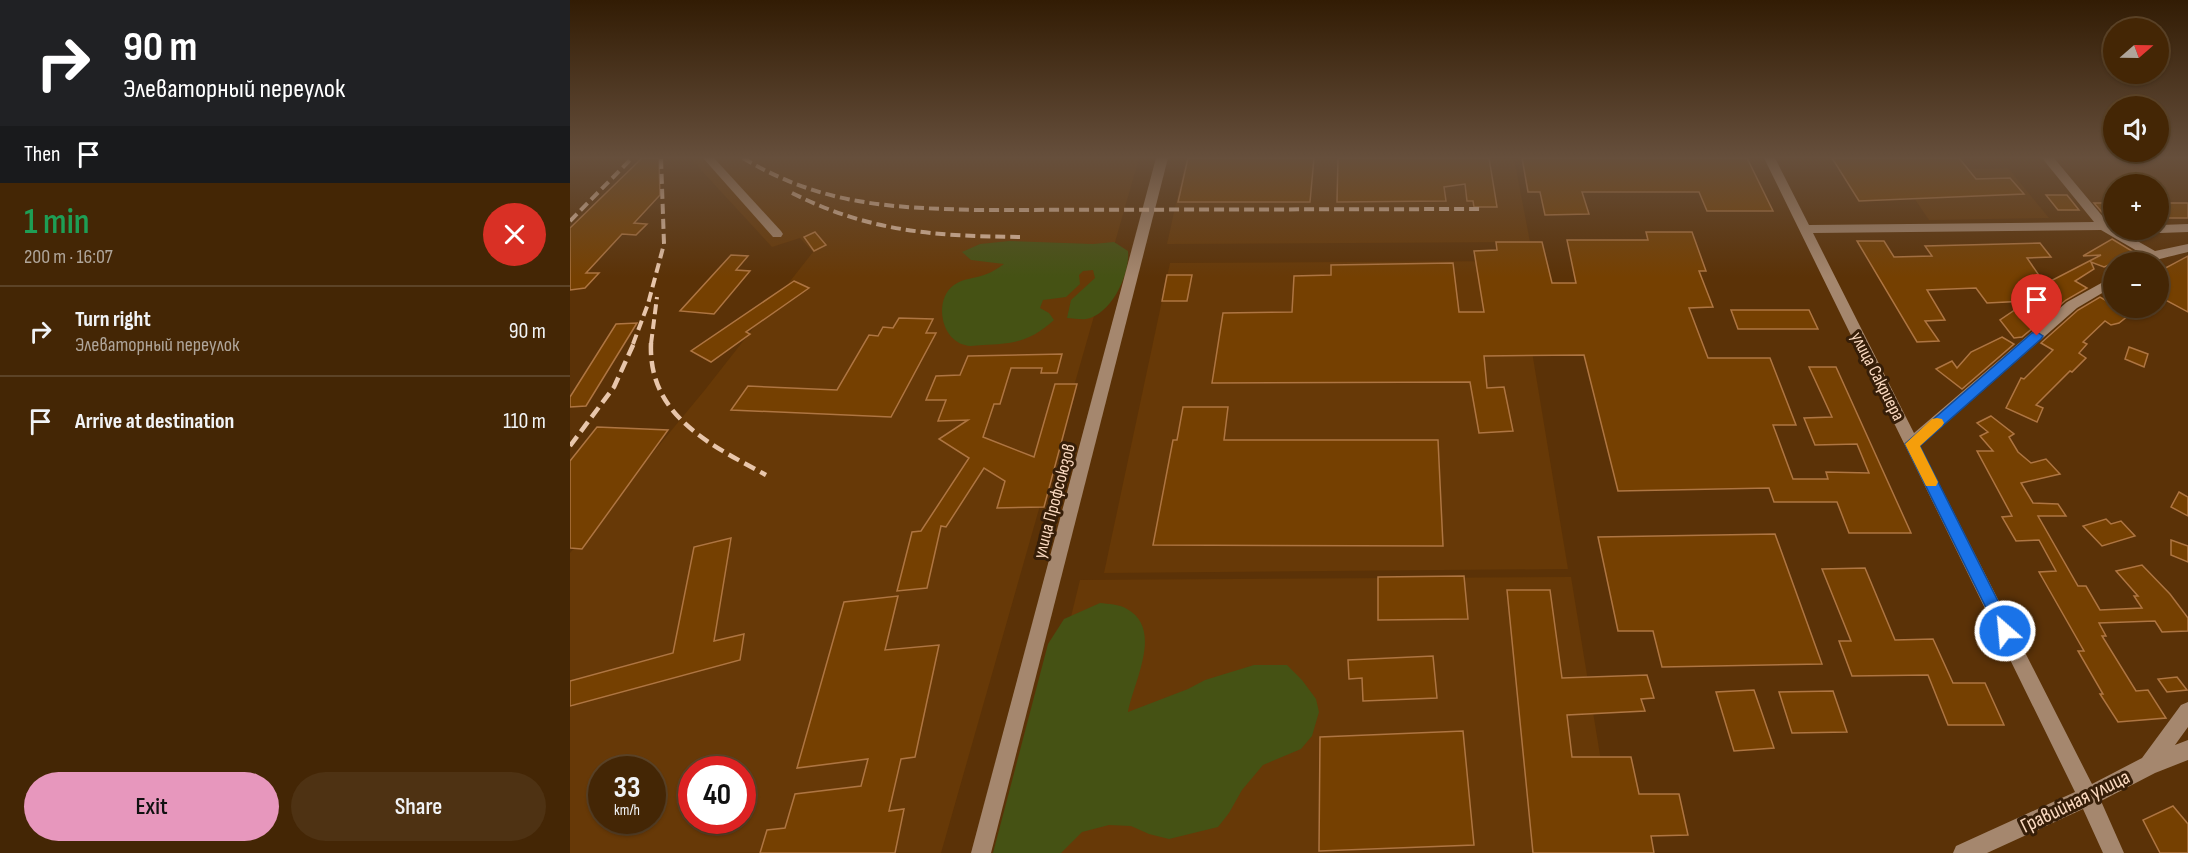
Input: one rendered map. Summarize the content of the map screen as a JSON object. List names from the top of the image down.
{
  "streets": {
    "street": ["улица Сакриера", "улица Профсоюзов", "Гравийная улица"]
  },
  "crossings": [
    ["улица Сакриера", "Гравийная улица"]
  ],
  "north": "right",
  "page": {
    "turn": ["90 m", "Элеваторный переулок"],
    "map_buttons": ["+", "−"],
    "then": "Then",
    "heading": ["1 min", "200 m · 16:07"],
    "list": [
      {
        "name": "Turn right",
        "note": "Элеваторный переулок",
        "value": "90 m"
      },
      {
        "name": "Arrive at destination",
        "value": "110 m"
      }
    ],
    "speed": "33 km/h",
    "limit": "40",
    "buttons": ["Exit", "Share"]
  }
}
